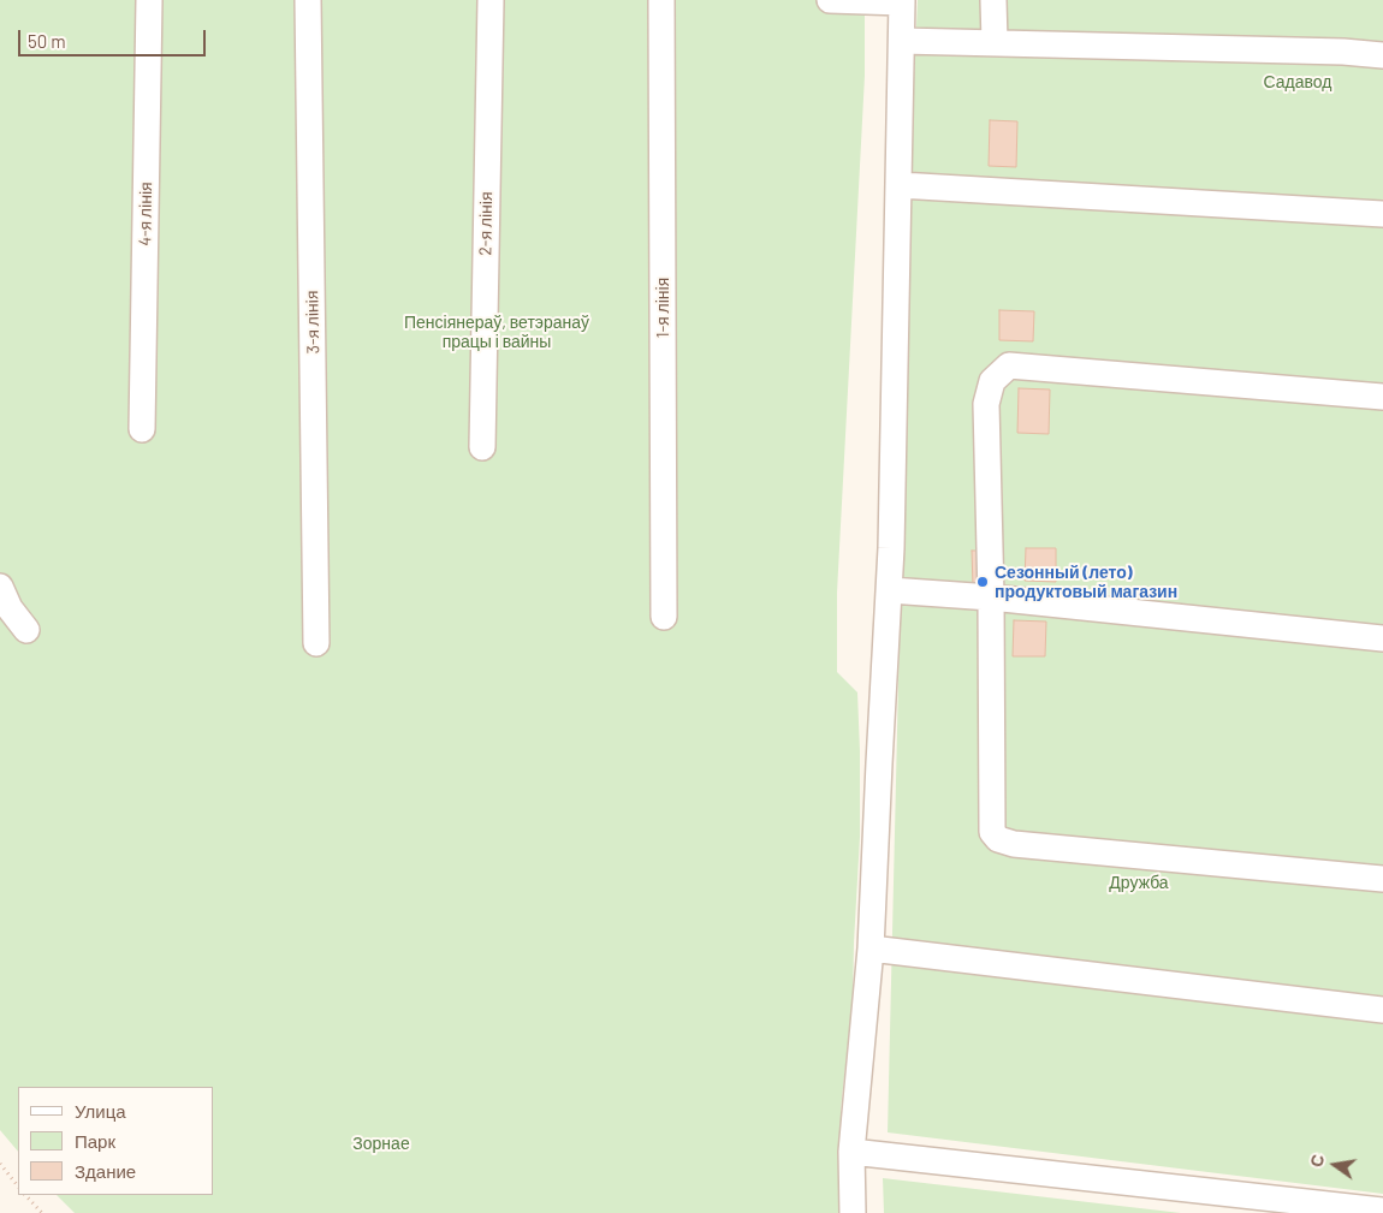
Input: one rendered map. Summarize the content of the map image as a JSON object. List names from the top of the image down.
{
  "streets": {
    "street": [
      "4-я лінія",
      "2-я лінія",
      "1-я лінія",
      "3-я лінія"
    ]
  },
  "parks": [
    "Садавод",
    "Пенсіянераў, ветэранаў працы і вайны",
    "Дружба",
    "Зорнае"
  ],
  "places": ["Сезонный (лето) продуктовый магазин"],
  "legend": ["Улица", "Парк", "Здание"],
  "scale_bar": "50 m",
  "north": "left"
}
